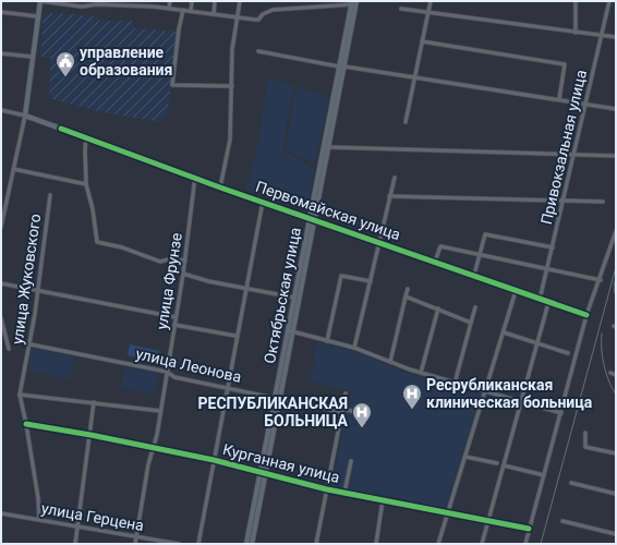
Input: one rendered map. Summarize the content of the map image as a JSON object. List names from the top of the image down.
{
  "streets": {
    "main road": ["Первомайская улица", "Октябрьская улица"],
    "street": [
      "Привокзальная улица",
      "улица Жуковского",
      "улица Фрунзе",
      "улица Леонова",
      "Курганная улица",
      "улица Герцена"
    ]
  },
  "crossings": [
    ["Привокзальная улица", "Первомайская улица"],
    ["Первомайская улица", "улица Фрунзе"],
    ["Первомайская улица", "Октябрьская улица"],
    ["улица Жуковского", "улица Леонова"],
    ["улица Жуковского", "Курганная улица"],
    ["улица Жуковского", "улица Герцена"],
    ["улица Фрунзе", "улица Леонова"],
    ["улица Фрунзе", "Курганная улица"],
    ["улица Фрунзе", "улица Герцена"],
    ["Октябрьская улица", "улица Леонова"],
    ["Октябрьская улица", "Курганная улица"]
  ],
  "places": {
    "public building": ["управление образования"],
    "hospital": ["Ресрубликанская клиническая больница", "РЕСПУБЛИКАНСКАЯ БОЛЬНИЦА"]
  }
}
